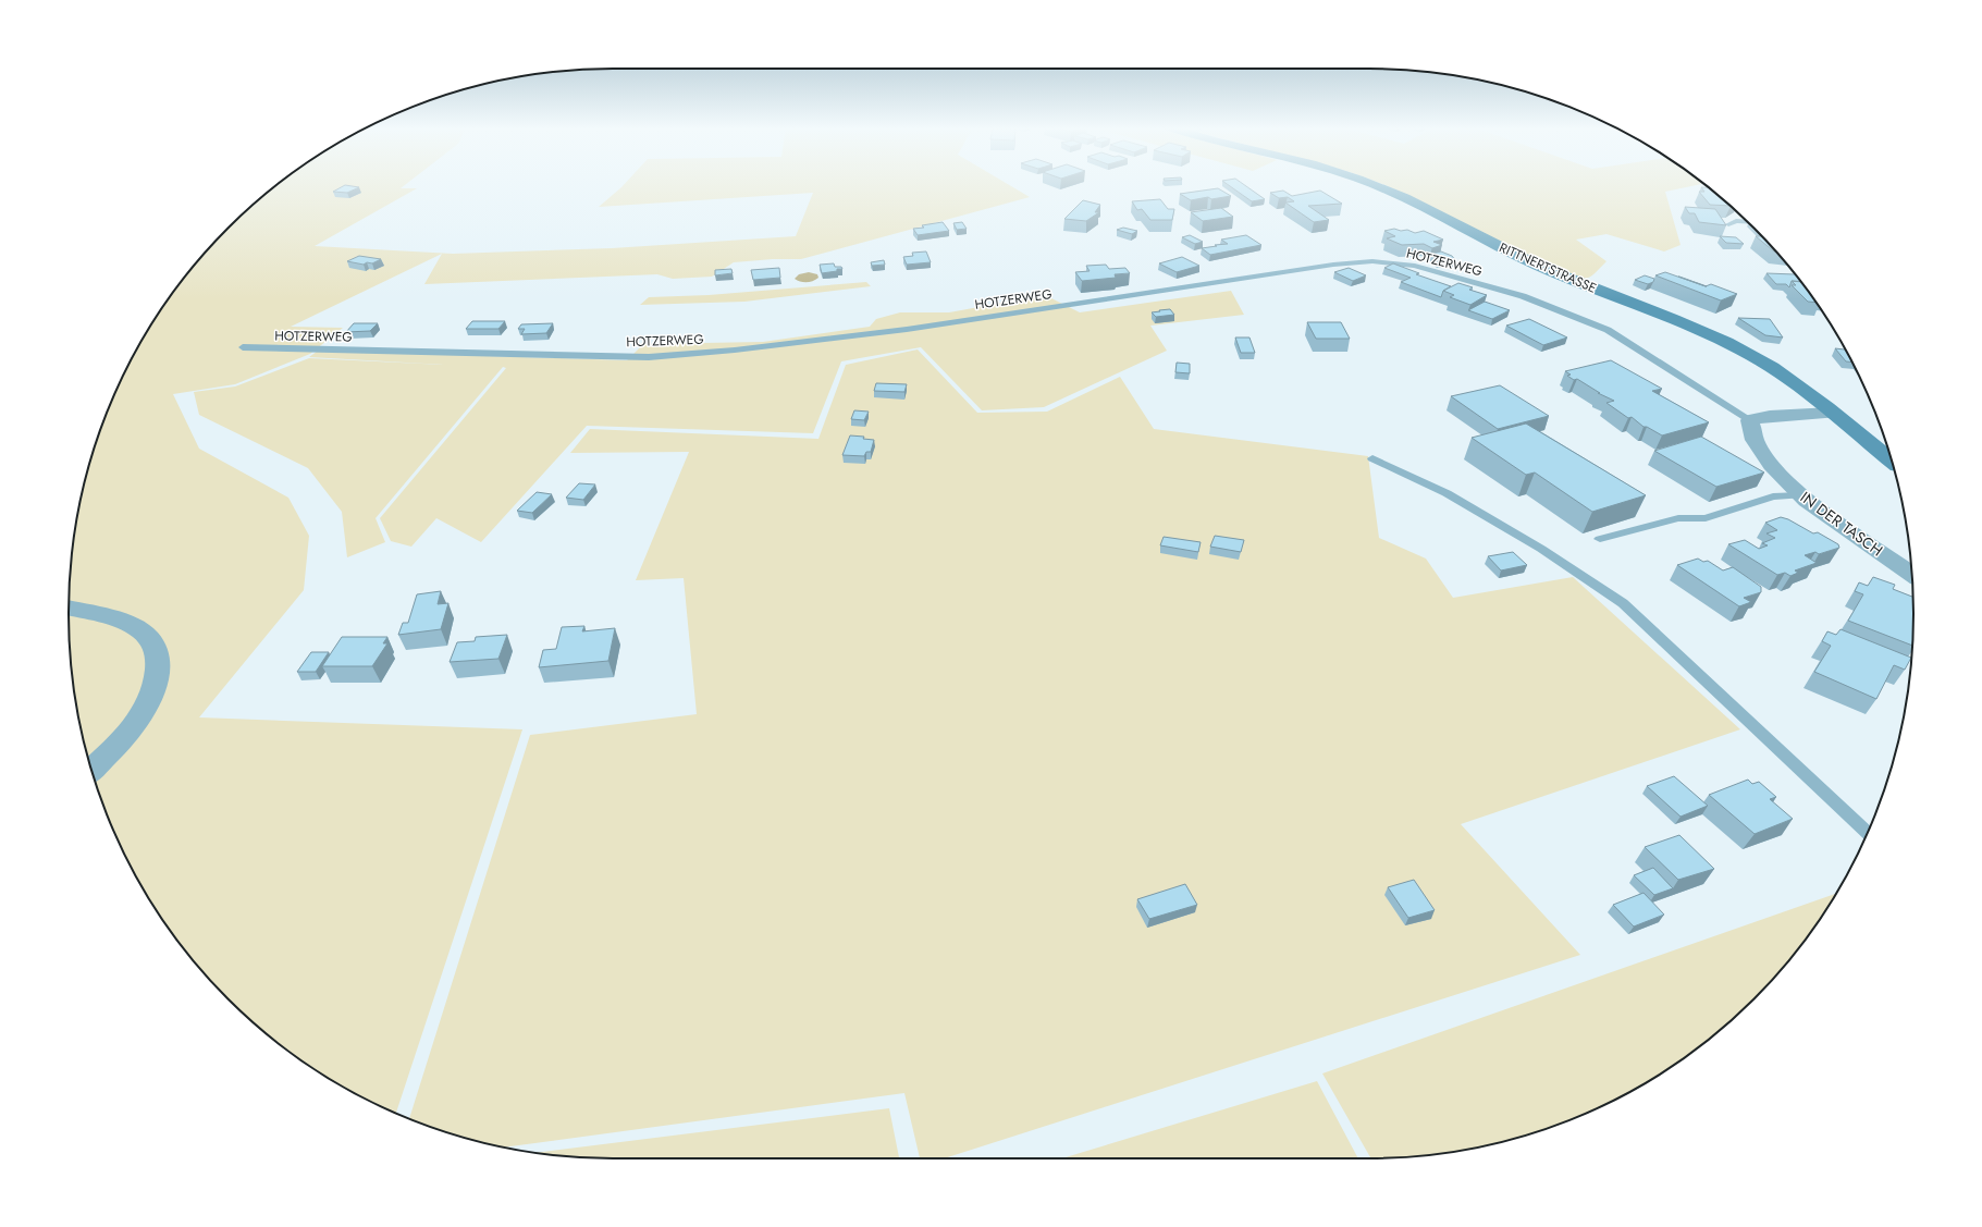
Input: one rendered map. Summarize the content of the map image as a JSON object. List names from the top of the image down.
{
  "streets": {
    "street": ["RITTNERTSTRASSE", "IN DER TASCH"],
    "lane": ["HOTZERWEG"]
  },
  "crossings": [
    ["HOTZERWEG", "IN DER TASCH"]
  ]
}
